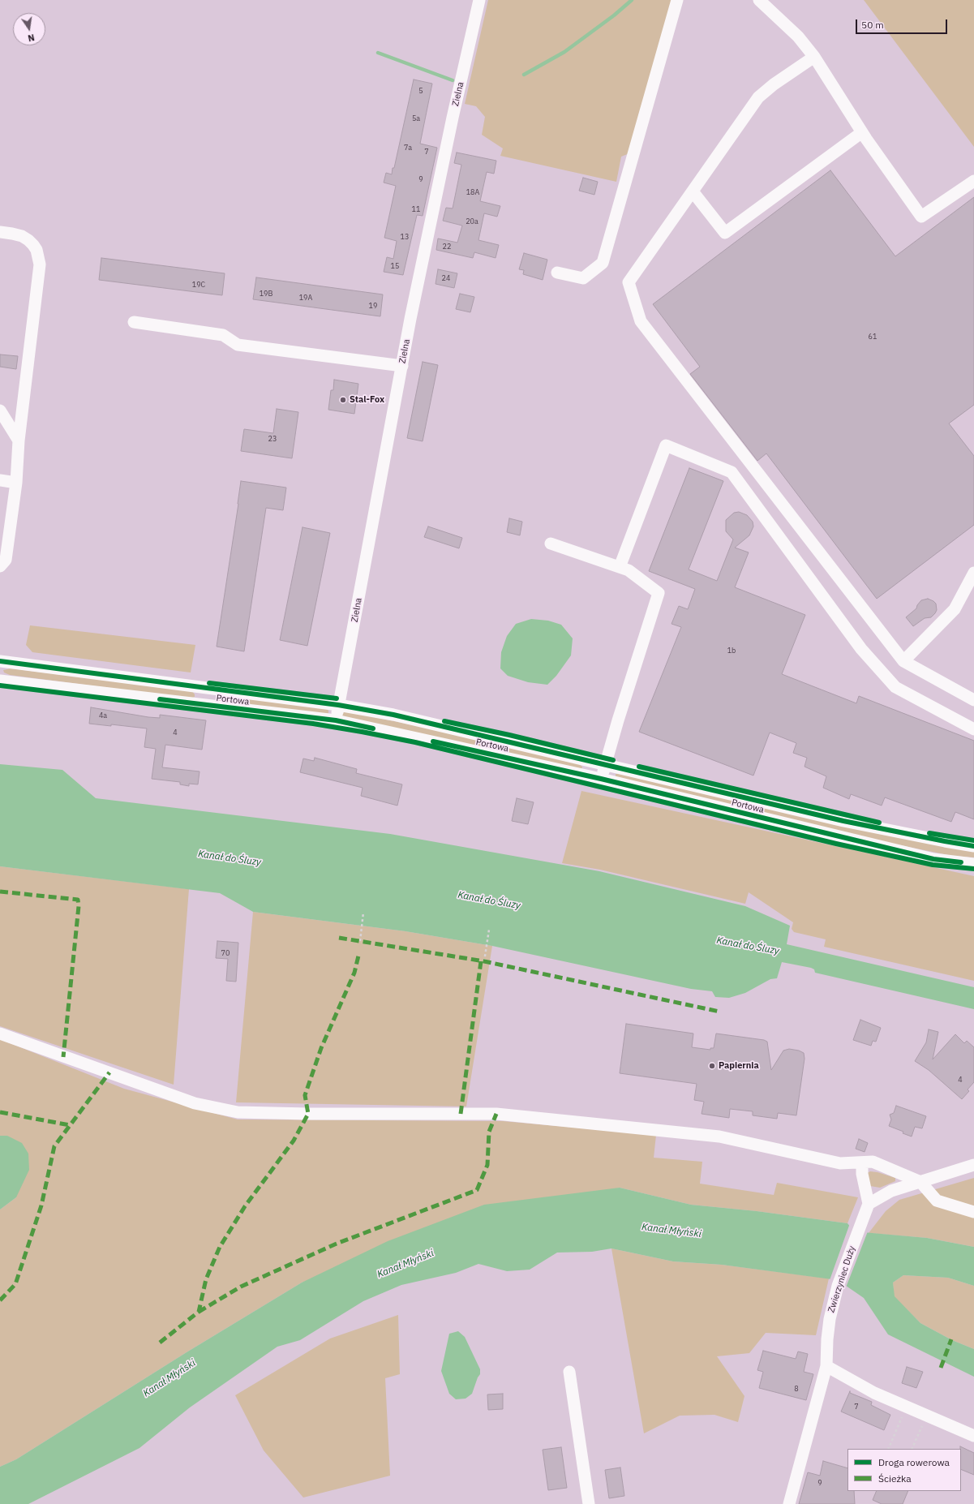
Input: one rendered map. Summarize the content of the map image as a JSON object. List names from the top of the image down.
{
  "streets": {
    "street": ["Zielna", "Portowa", "Zwierzyniec Duży"]
  },
  "crossings": [
    ["Zielna", "Portowa"]
  ],
  "water": ["Kanał do Śluzy", "Kanał Młyński"],
  "places": ["Stal-Fox", "Papiernia"],
  "house_numbers": [
    "5",
    "5a",
    "7a",
    "7",
    "9",
    "18A",
    "11",
    "20a",
    "13",
    "22",
    "15",
    "24",
    "19C",
    "19B",
    "19A",
    "19",
    "61",
    "23",
    "1b",
    "4a",
    "4",
    "70",
    "4",
    "8",
    "7",
    "9"
  ],
  "legend": ["Droga rowerowa", "Ścieżka"],
  "scale_bar": "50 m",
  "north": "bottom"
}
